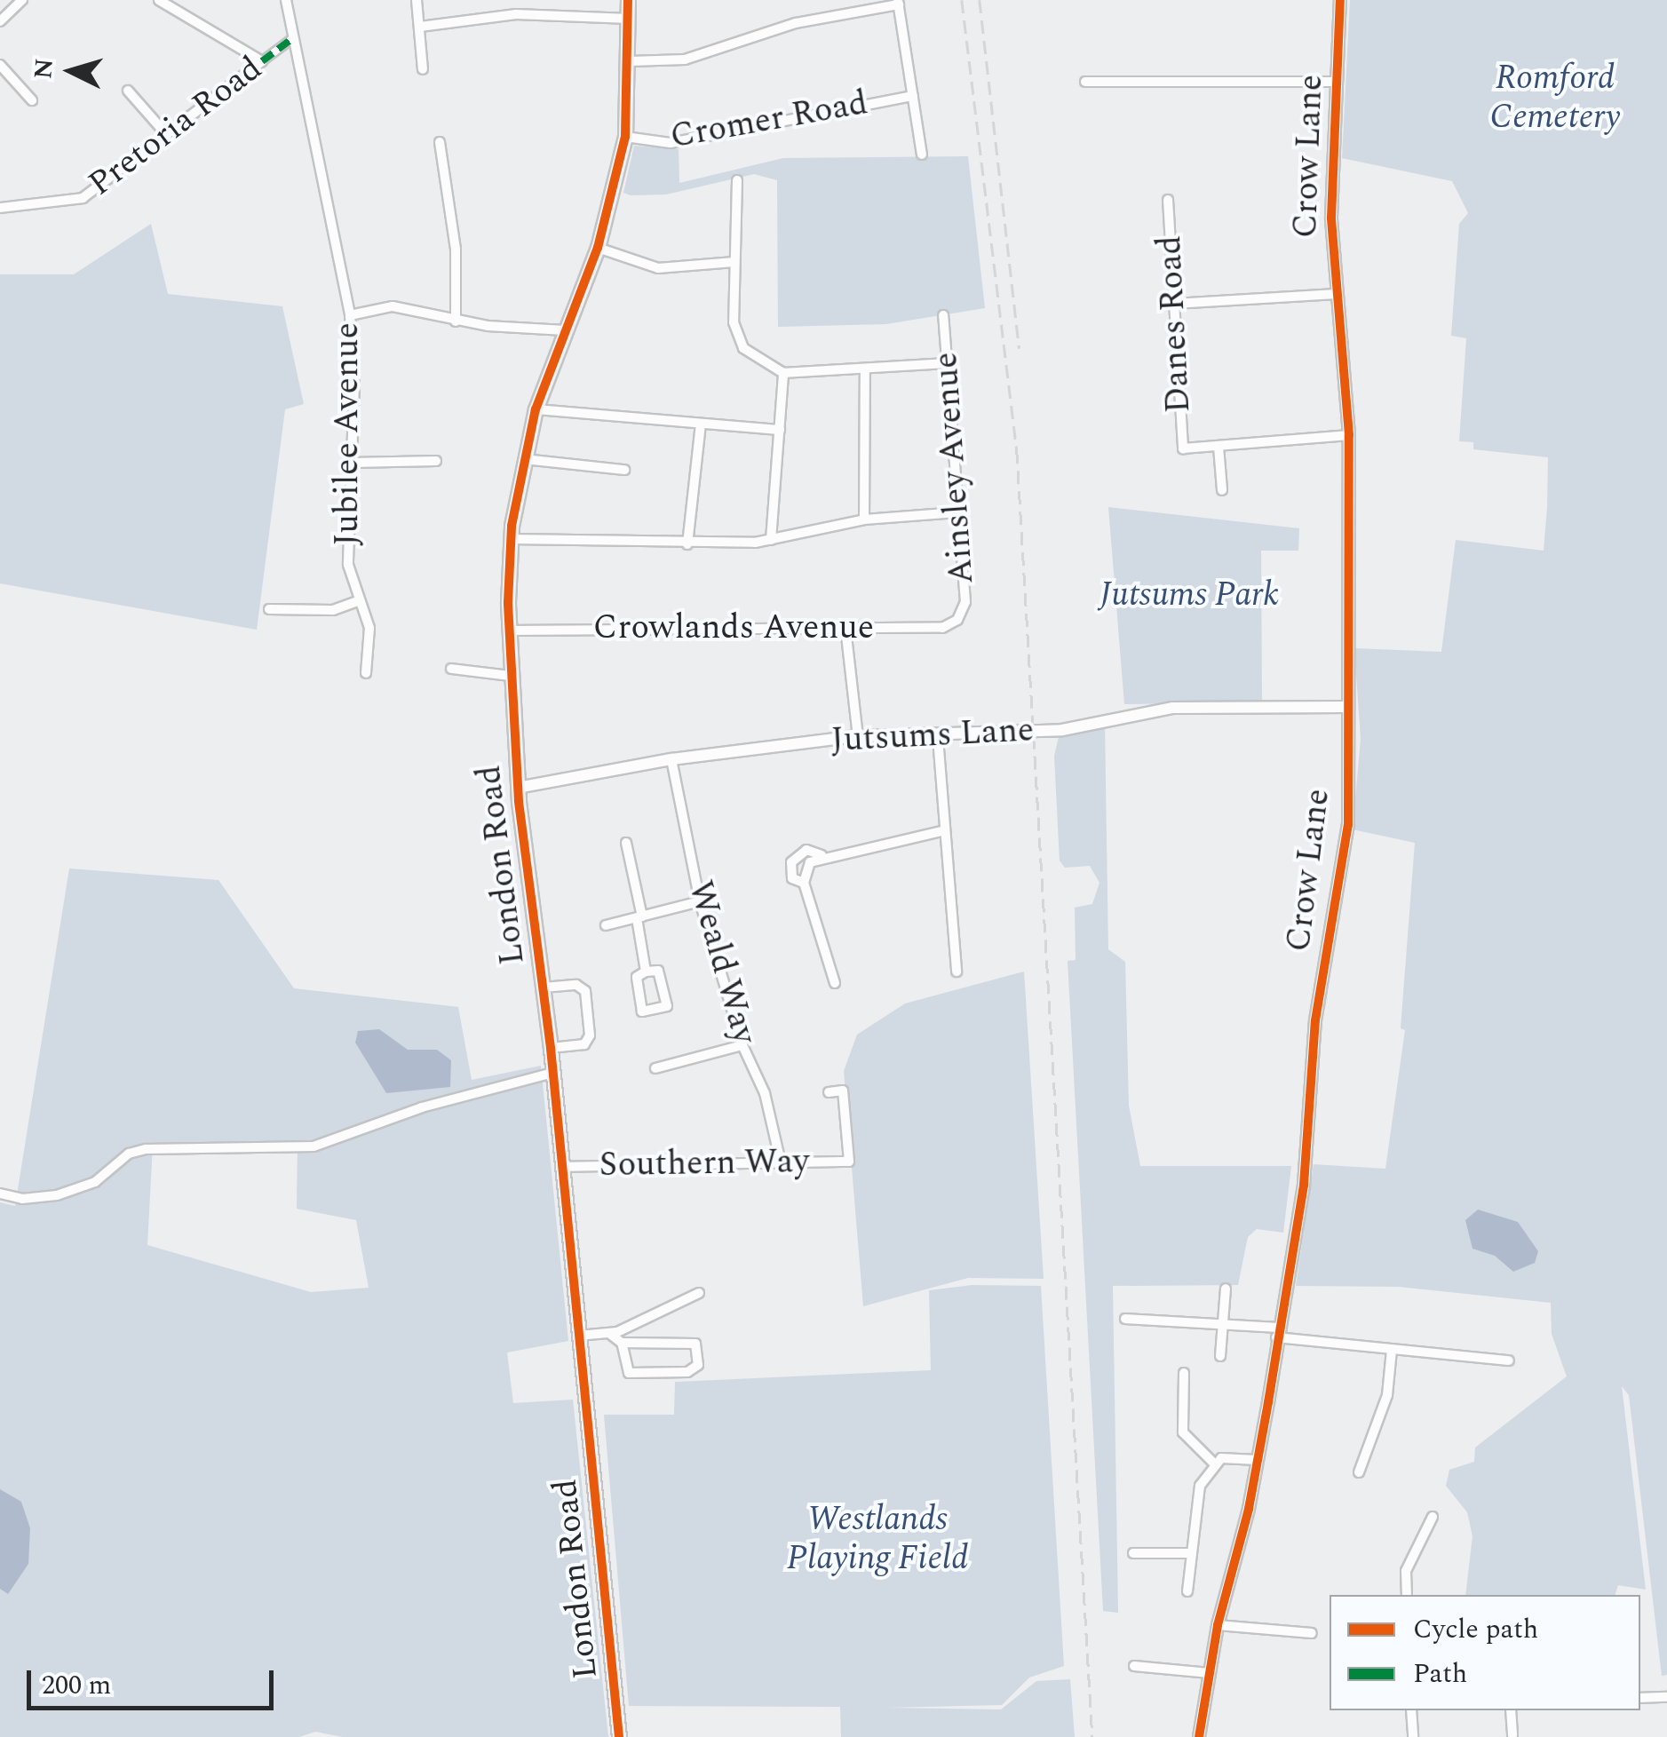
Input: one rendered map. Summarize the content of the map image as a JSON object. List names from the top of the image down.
{
  "streets": {
    "main road": ["London Road"],
    "street": [
      "Cromer Road",
      "Pretoria Road",
      "Crow Lane",
      "Danes Road",
      "Jubilee Avenue",
      "Ainsley Avenue",
      "Crowlands Avenue",
      "Jutsums Lane",
      "Weald Way",
      "Southern Way"
    ]
  },
  "crossings": [
    ["Cromer Road", "London Road"],
    ["Pretoria Road", "Jubilee Avenue"],
    ["Crow Lane", "Jutsums Lane"],
    ["Ainsley Avenue", "Crowlands Avenue"],
    ["Crowlands Avenue", "London Road"],
    ["Jutsums Lane", "London Road"],
    ["Jutsums Lane", "Weald Way"],
    ["London Road", "Southern Way"],
    ["Weald Way", "Southern Way"]
  ],
  "parks": ["Romford Cemetery", "Jutsums Park", "Westlands Playing Field"],
  "legend": ["Cycle path", "Path"],
  "scale_bar": "200 m",
  "north": "left"
}
